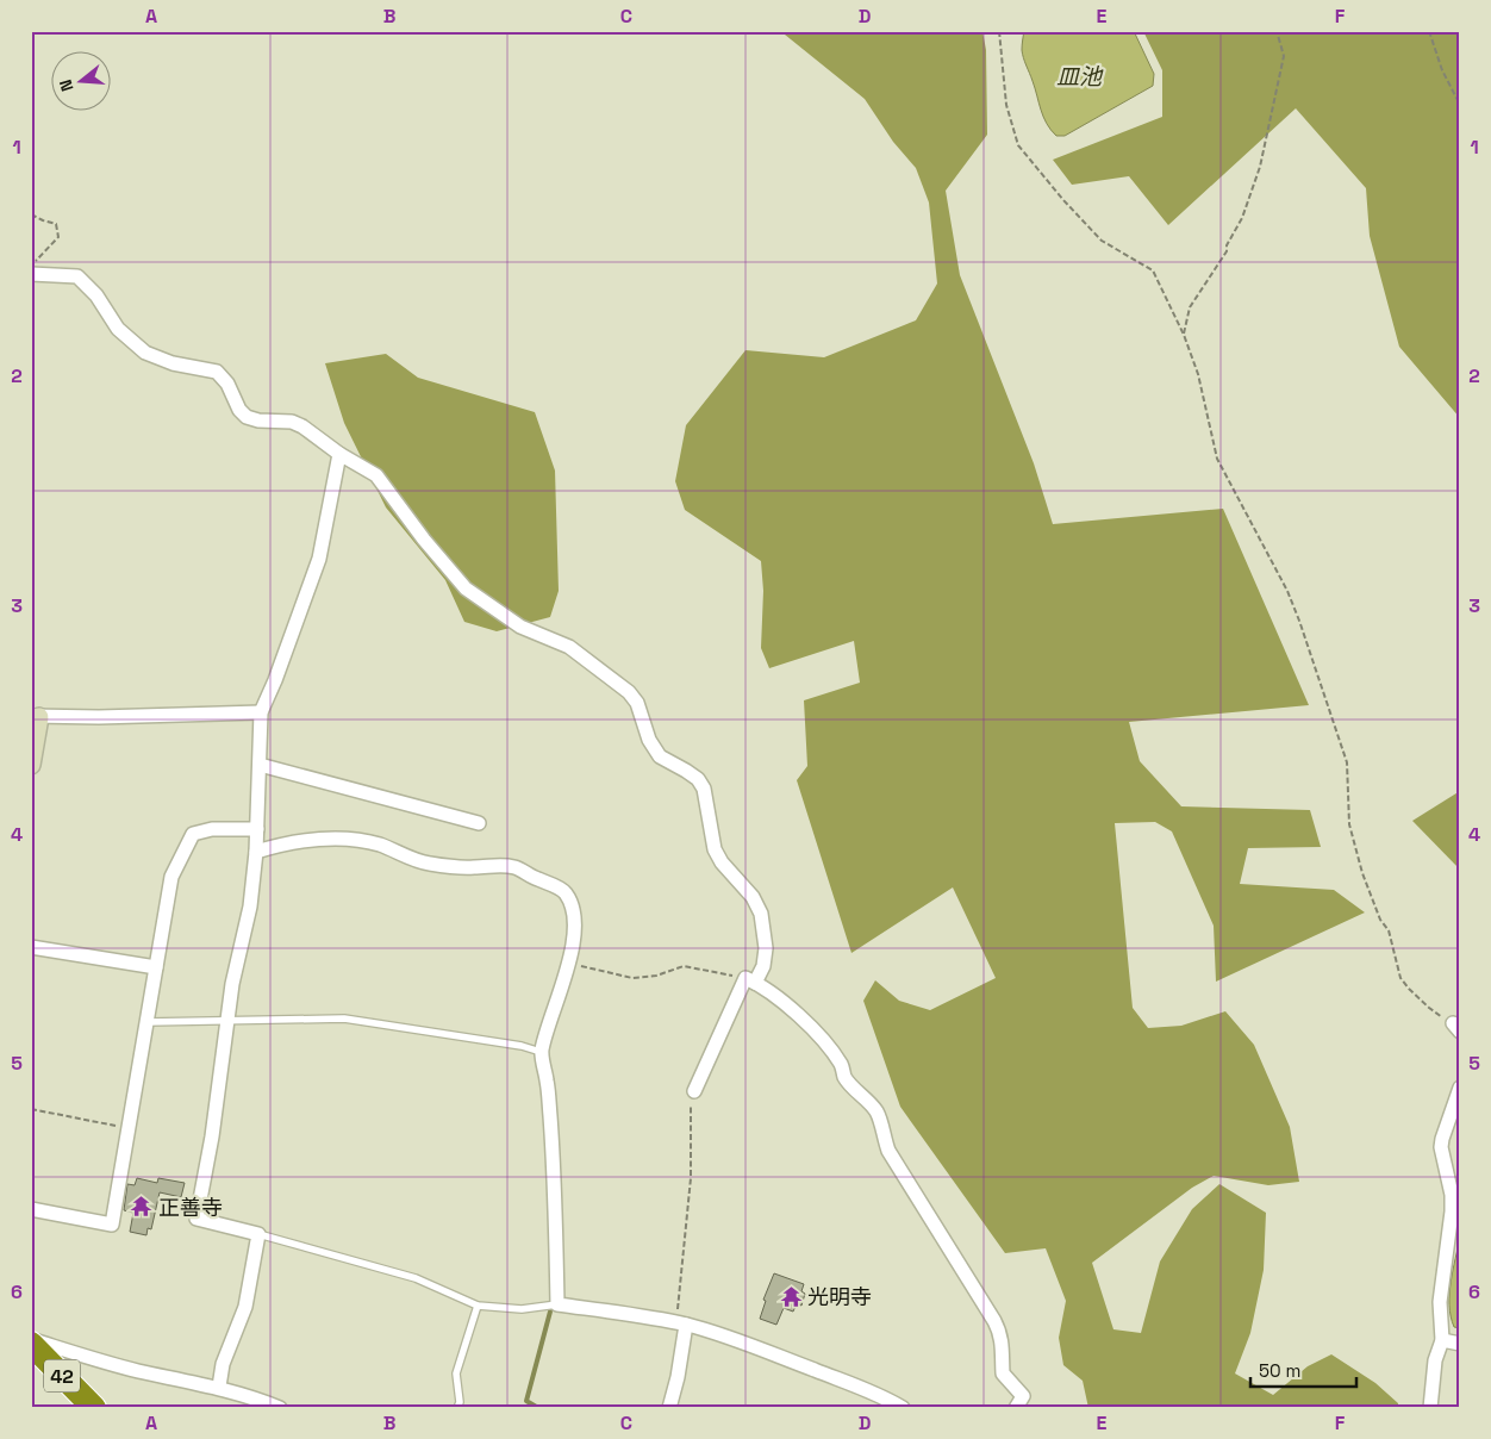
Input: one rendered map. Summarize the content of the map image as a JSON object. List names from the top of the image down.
{
  "streets": {
    "highway": ["42"]
  },
  "water": ["皿池"],
  "places": {
    "temple": ["正善寺", "光明寺"]
  },
  "scale_bar": "50 m",
  "north": "left",
  "grid": {
    "columns": [
      "A",
      "B",
      "C",
      "D",
      "E",
      "F"
    ],
    "rows": [
      "1",
      "2",
      "3",
      "4",
      "5",
      "6"
    ]
  }
}
